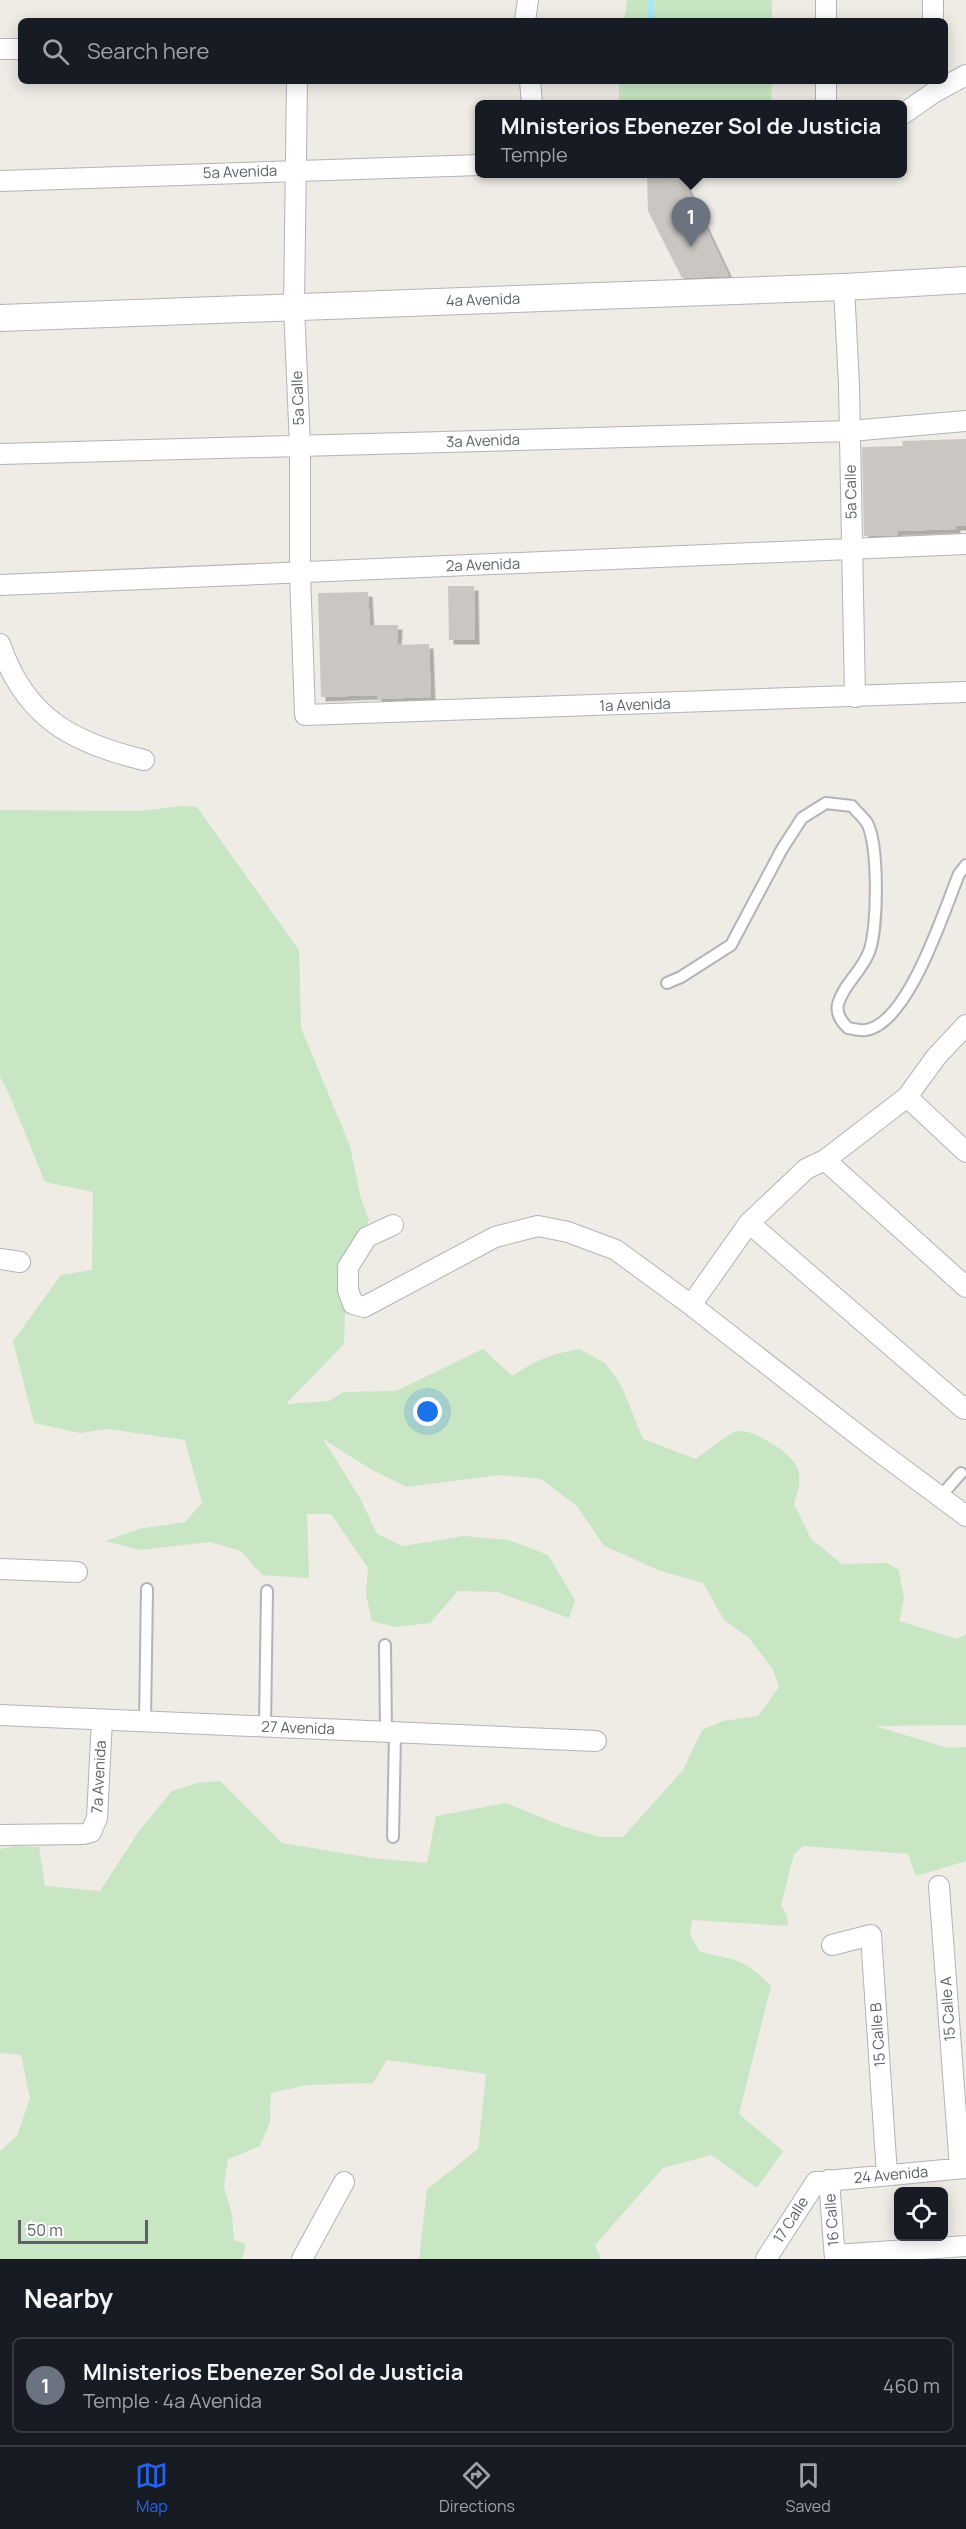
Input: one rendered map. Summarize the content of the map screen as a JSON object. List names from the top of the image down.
{
  "streets": {
    "street": [
      "5a Avenida",
      "4a Avenida",
      "5a Calle",
      "3a Avenida",
      "2a Avenida",
      "1a Avenida",
      "27 Avenida",
      "7a Avenida",
      "15 Calle A",
      "15 Calle B",
      "24 Avenida",
      "17 Calle",
      "16 Calle"
    ]
  },
  "crossings": [
    ["5a Avenida", "5a Calle"],
    ["4a Avenida", "5a Calle"],
    ["5a Calle", "3a Avenida"],
    ["5a Calle", "2a Avenida"],
    ["5a Calle", "1a Avenida"],
    ["27 Avenida", "7a Avenida"],
    ["15 Calle A", "24 Avenida"],
    ["15 Calle B", "24 Avenida"],
    ["24 Avenida", "17 Calle"],
    ["24 Avenida", "16 Calle"],
    ["17 Calle", "16 Calle"]
  ],
  "scale_bar": "50 m",
  "page": {
    "search": "Search here",
    "popup": ["MInisterios Ebenezer Sol de Justicia", "Temple"],
    "pins": "1",
    "scale": "50 m",
    "heading": "Nearby",
    "list": [
      {
        "mark": "1",
        "name": "MInisterios Ebenezer Sol de Justicia",
        "note": "Temple · 4a Avenida",
        "value": "460 m"
      }
    ],
    "nav": ["Map", "Directions", "Saved"]
  }
}
